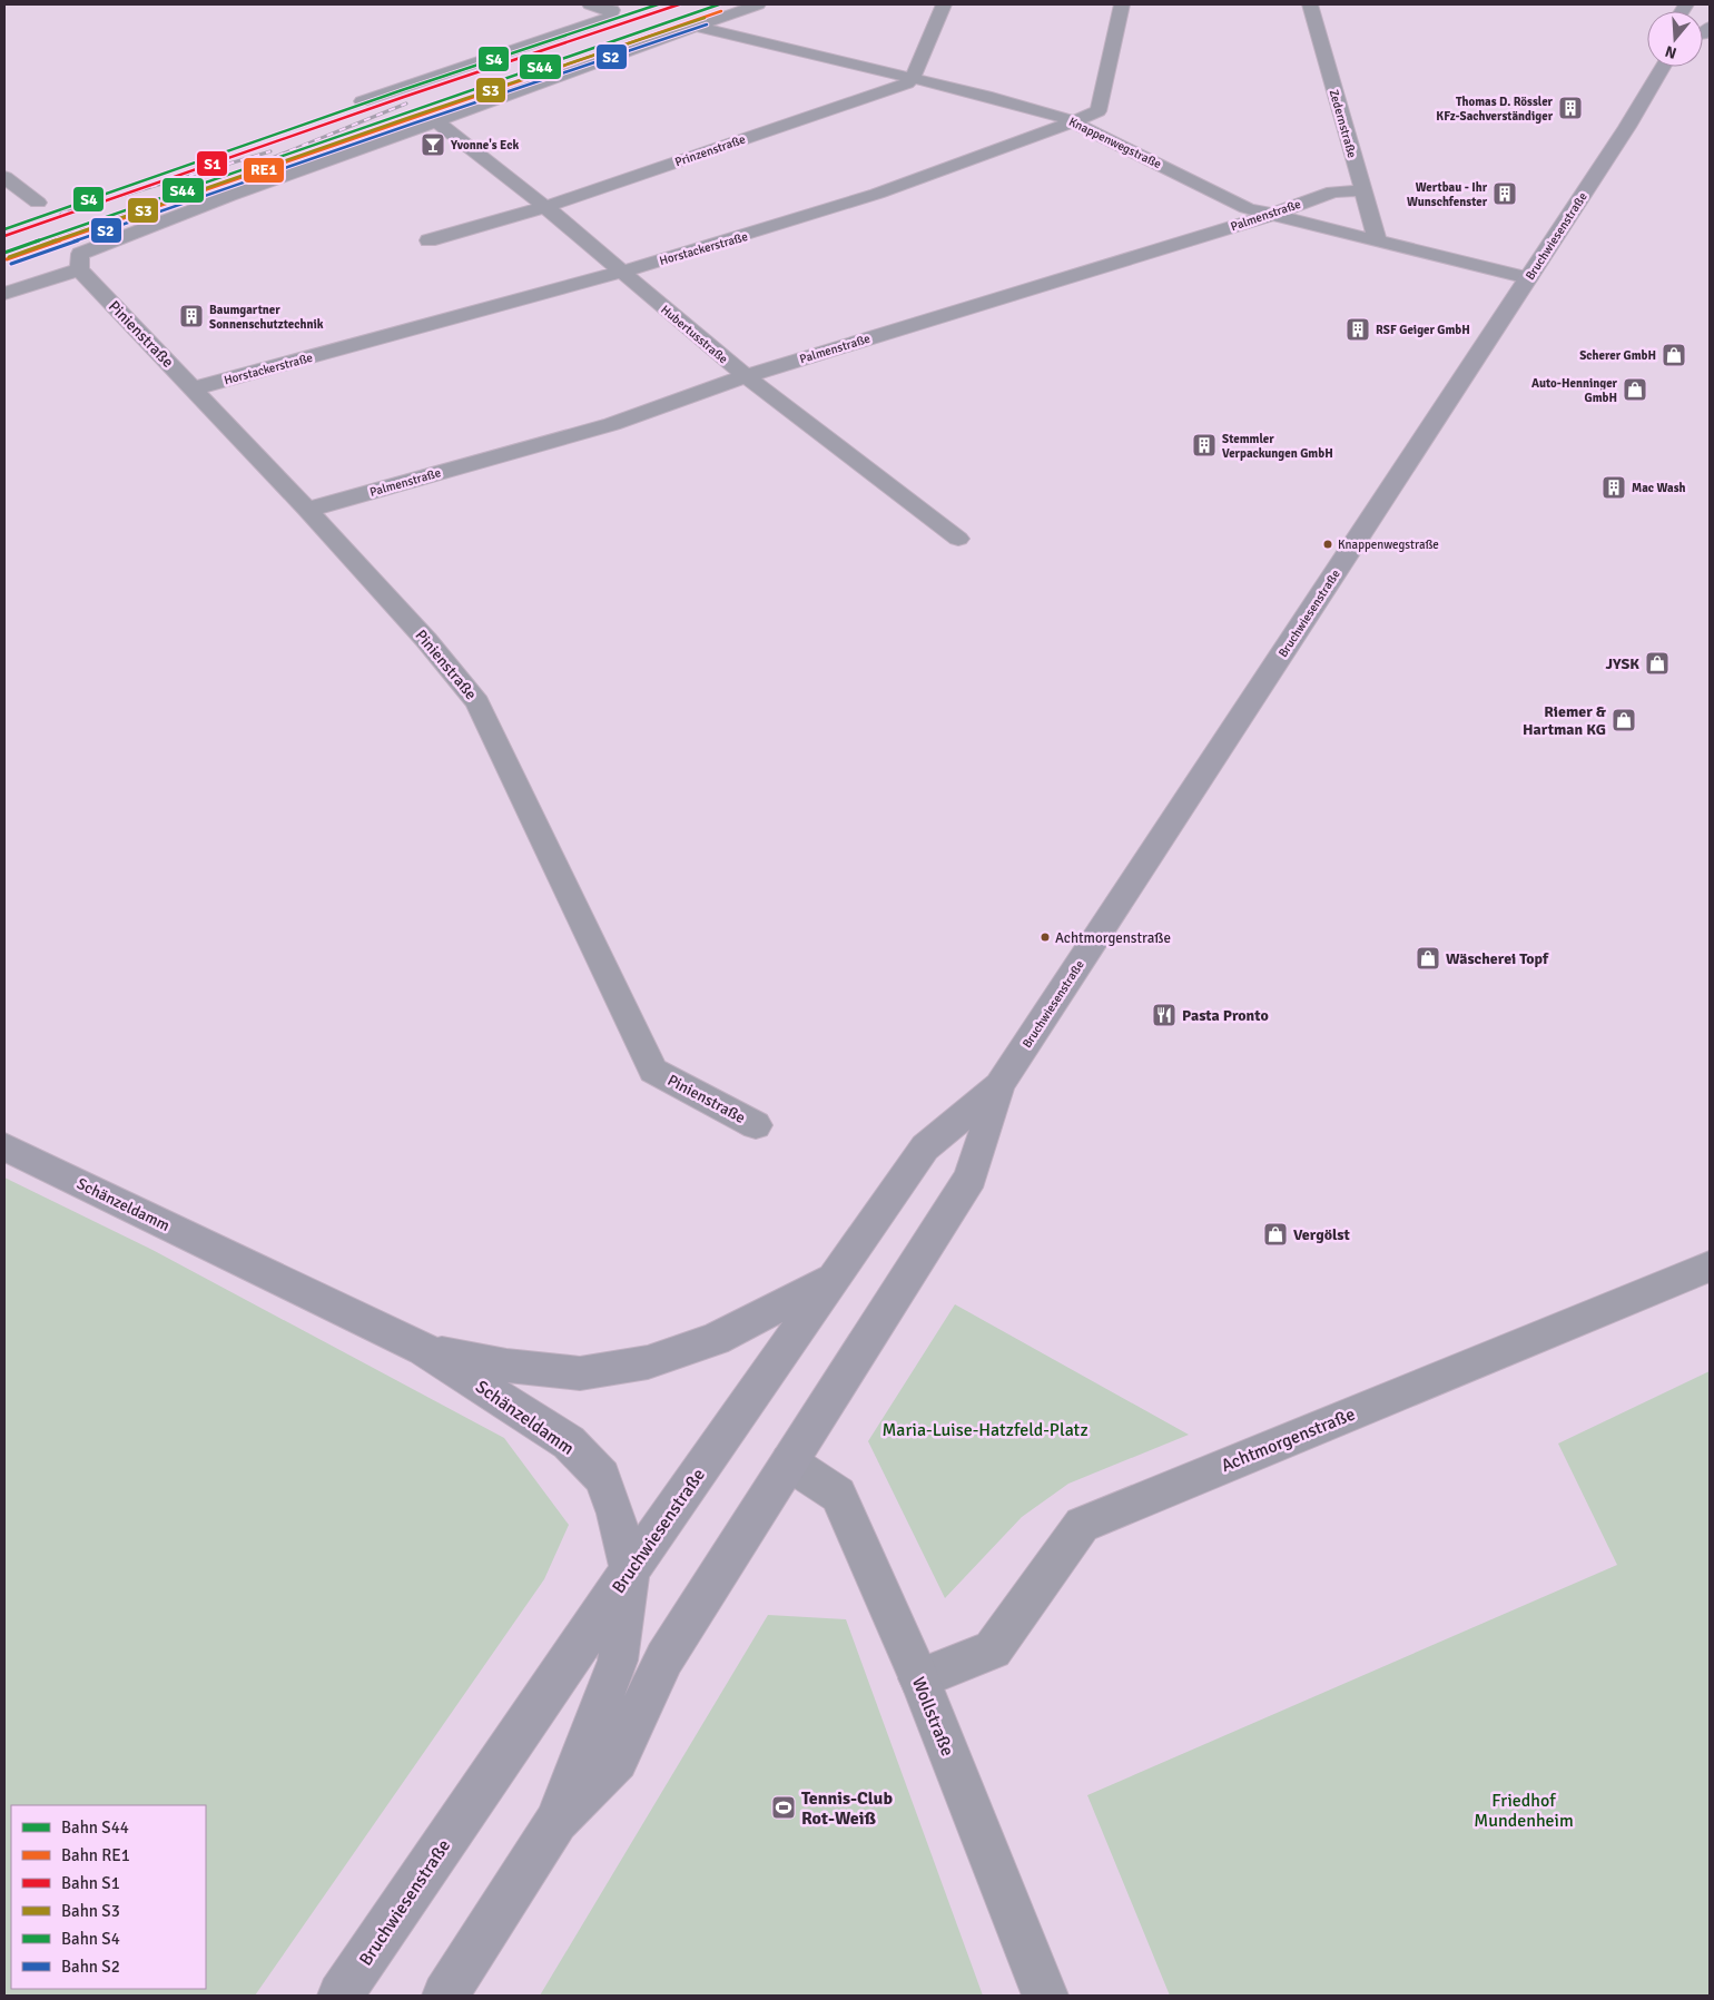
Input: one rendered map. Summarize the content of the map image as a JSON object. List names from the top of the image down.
{
  "streets": {
    "main road": ["Bruchwiesenstraße", "Schänzeldamm"],
    "street": [
      "Zedernstraße",
      "Knappenwegstraße",
      "Prinzenstraße",
      "Palmenstraße",
      "Horstackerstraße",
      "Pinienstraße",
      "Hubertusstraße",
      "Achtmorgenstraße",
      "Wollstraße"
    ]
  },
  "crossings": [
    ["Zedernstraße", "Knappenwegstraße"],
    ["Zedernstraße", "Palmenstraße"],
    ["Knappenwegstraße", "Prinzenstraße"],
    ["Knappenwegstraße", "Palmenstraße"],
    ["Knappenwegstraße", "Bruchwiesenstraße"],
    ["Knappenwegstraße", "Horstackerstraße"],
    ["Prinzenstraße", "Hubertusstraße"],
    ["Palmenstraße", "Pinienstraße"],
    ["Palmenstraße", "Hubertusstraße"],
    ["Bruchwiesenstraße", "Schänzeldamm"],
    ["Bruchwiesenstraße", "Wollstraße"],
    ["Horstackerstraße", "Pinienstraße"],
    ["Horstackerstraße", "Hubertusstraße"],
    ["Achtmorgenstraße", "Wollstraße"]
  ],
  "parks": ["Maria-Luise-Hatzfeld-Platz", "Friedhof Mundenheim"],
  "places": {
    "building": [
      "Thomas D. Rössler KFz-Sachverständiger",
      "Wertbau - Ihr Wunschfenster",
      "Baumgartner Sonnenschutztechnik",
      "RSF Geiger GmbH",
      "Stemmler Verpackungen GmbH",
      "Mac Wash"
    ],
    "bar": ["Yvonne's Eck"],
    "shop": [
      "Scherer GmbH",
      "Auto-Henninger GmbH",
      "JYSK",
      "Riemer & Hartman KG",
      "Wäscherei Topf",
      "Vergölst"
    ],
    "other": ["Knappenwegstraße", "Achtmorgenstraße"],
    "restaurant": ["Pasta Pronto"],
    "sports": ["Tennis-Club Rot-Weiß"]
  },
  "lines": [
    "rail line S44",
    "rail line S1",
    "rail line S4",
    "rail line RE1",
    "rail line S3",
    "rail line S2"
  ],
  "legend": [
    "Bahn S44",
    "Bahn RE1",
    "Bahn S1",
    "Bahn S3",
    "Bahn S4",
    "Bahn S2"
  ],
  "north": "bottom"
}
